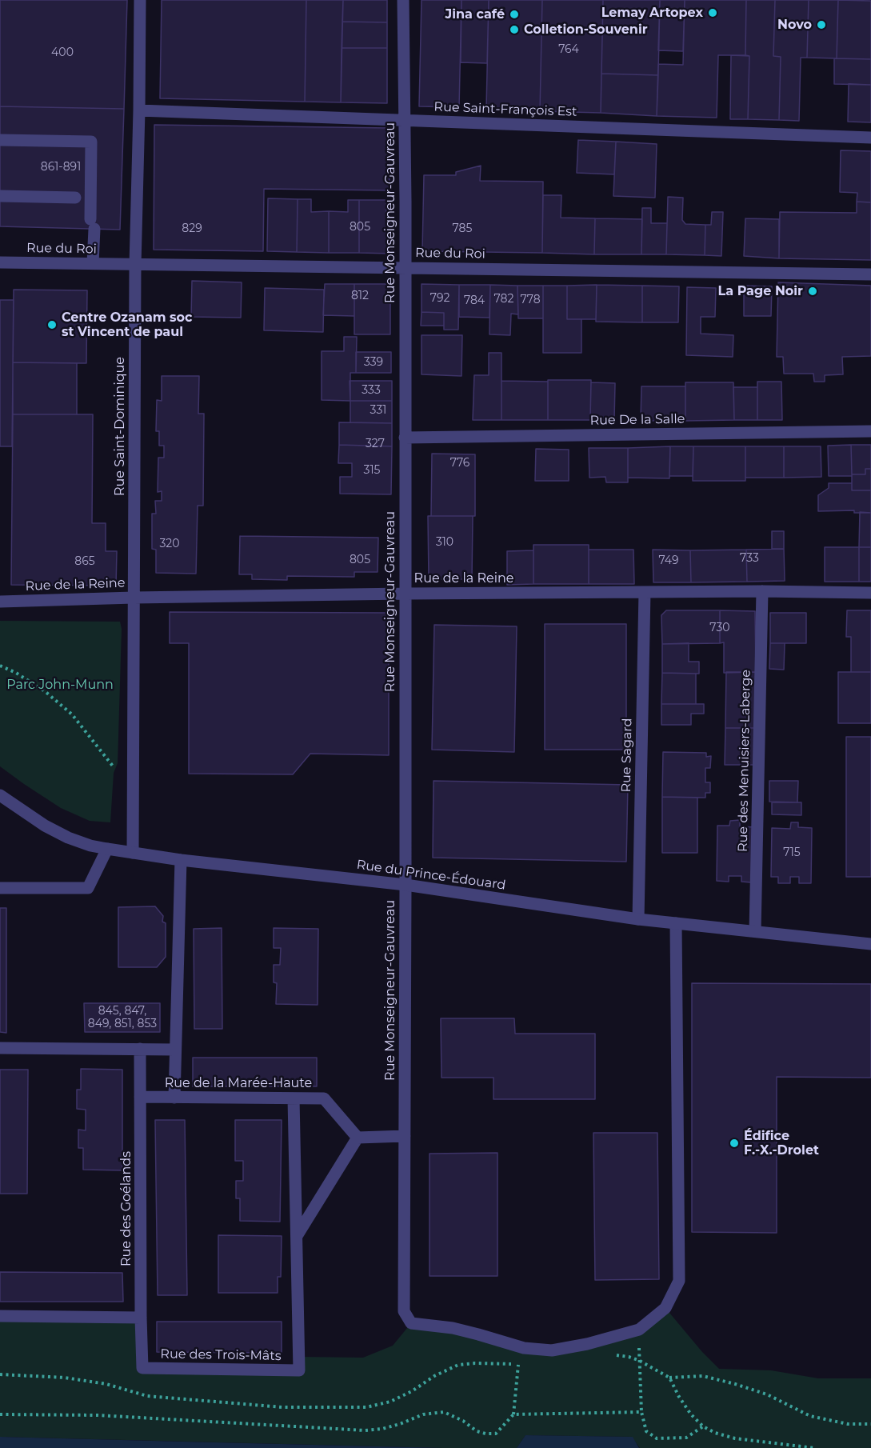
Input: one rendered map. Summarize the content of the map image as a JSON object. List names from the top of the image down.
{
  "streets": {
    "street": [
      "Rue Saint-François Est",
      "Rue Monseigneur-Gauvreau",
      "Rue du Roi",
      "Rue De la Salle",
      "Rue Saint-Dominique",
      "Rue de la Reine",
      "Rue Sagard",
      "Rue des Menuisiers-Laberge",
      "Rue du Prince-Édouard",
      "Rue de la Marée-Haute",
      "Rue des Goélands",
      "Rue des Trois-Mâts"
    ]
  },
  "crossings": [
    ["Rue Saint-François Est", "Rue Monseigneur-Gauvreau"],
    ["Rue Saint-François Est", "Rue Saint-Dominique"],
    ["Rue Monseigneur-Gauvreau", "Rue du Roi"],
    ["Rue Monseigneur-Gauvreau", "Rue De la Salle"],
    ["Rue Monseigneur-Gauvreau", "Rue de la Reine"],
    ["Rue Monseigneur-Gauvreau", "Rue du Prince-Édouard"],
    ["Rue du Roi", "Rue Saint-Dominique"],
    ["Rue Saint-Dominique", "Rue de la Reine"],
    ["Rue Saint-Dominique", "Rue du Prince-Édouard"],
    ["Rue de la Reine", "Rue Sagard"],
    ["Rue de la Reine", "Rue des Menuisiers-Laberge"],
    ["Rue Sagard", "Rue du Prince-Édouard"],
    ["Rue des Menuisiers-Laberge", "Rue du Prince-Édouard"],
    ["Rue de la Marée-Haute", "Rue des Goélands"],
    ["Rue des Goélands", "Rue des Trois-Mâts"]
  ],
  "parks": ["Parc John-Munn"],
  "places": [
    "Lemay Artopex",
    "Jina café",
    "Novo",
    "Colletion-Souvenir",
    "La Page Noir",
    "Centre Ozanam soc st Vincent de paul",
    "Édifice F.-X.-Drolet"
  ],
  "house_numbers": [
    "764",
    "400",
    "861-891",
    "805",
    "829",
    "785",
    "812",
    "792",
    "782",
    "778",
    "784",
    "339",
    "333",
    "331",
    "327",
    "776",
    "315",
    "310",
    "320",
    "733",
    "805",
    "749",
    "865",
    "730",
    "715",
    "845, 847, 849, 851, 853"
  ]
}
